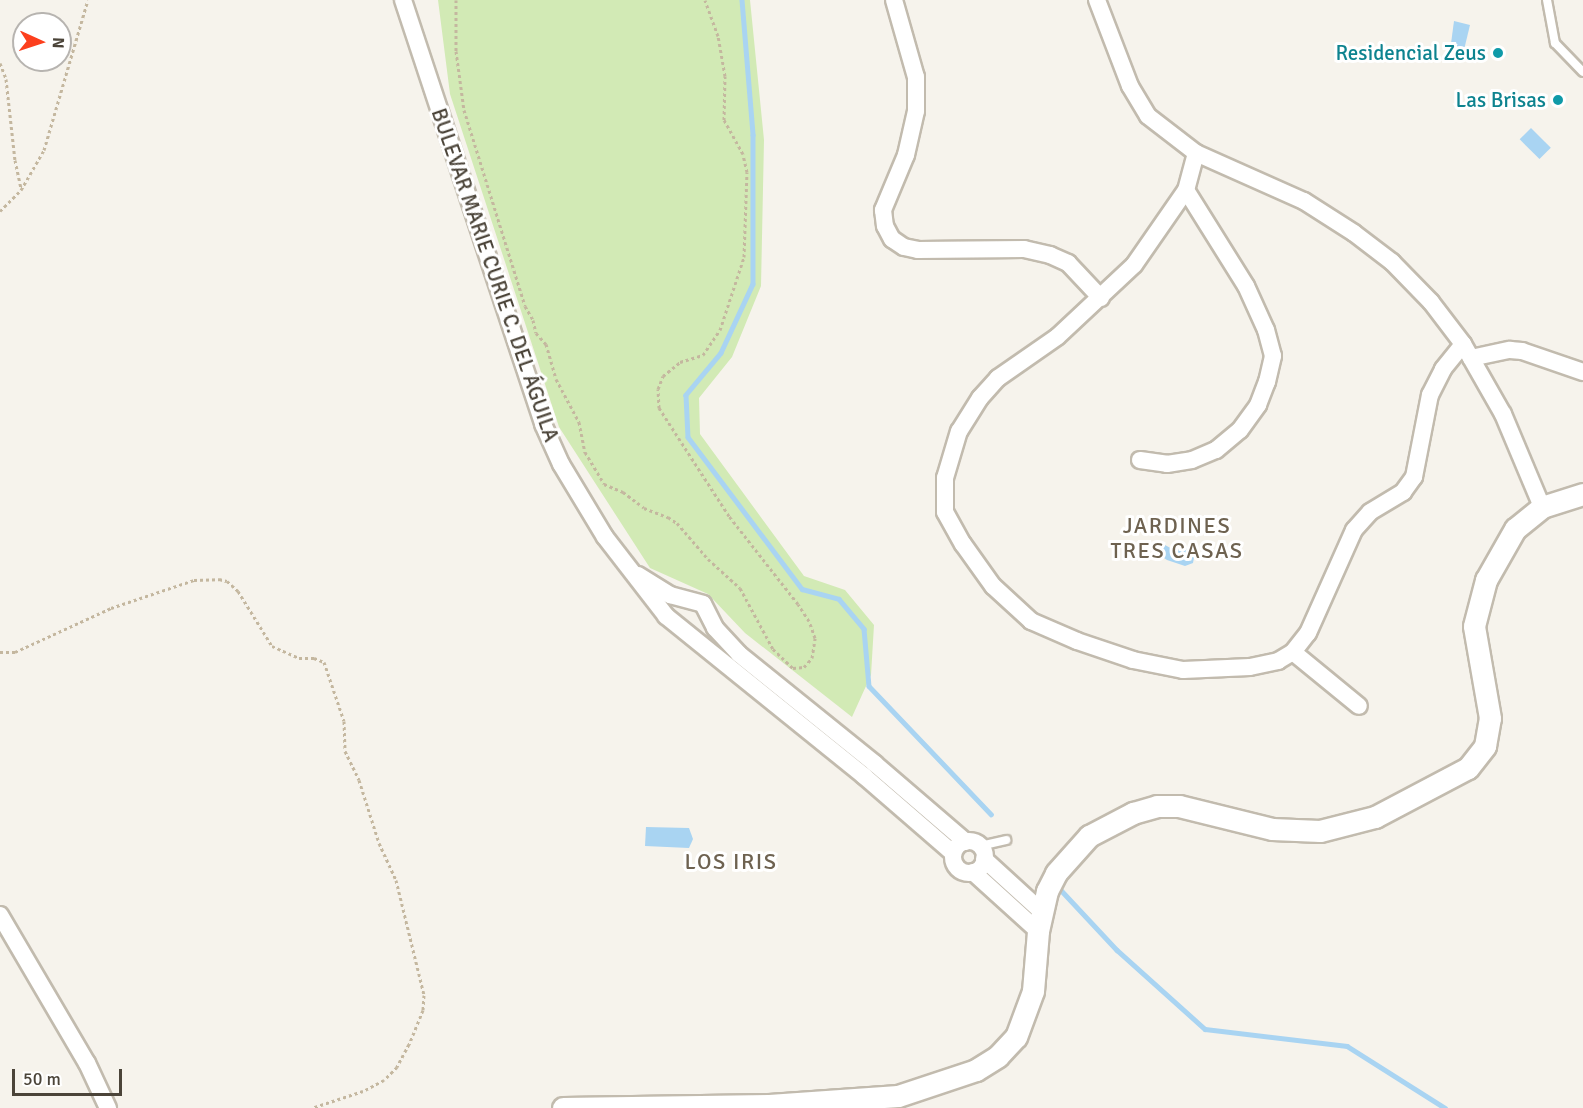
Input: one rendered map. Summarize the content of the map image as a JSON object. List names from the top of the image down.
{
  "streets": {
    "street": ["BULEVAR MARIE CURIE C. DEL ÁGUILA"]
  },
  "districts": ["JARDINES TRES CASAS", "LOS IRIS"],
  "places": ["Residencial Zeus", "Las Brisas"],
  "scale_bar": "50 m",
  "north": "right"
}
